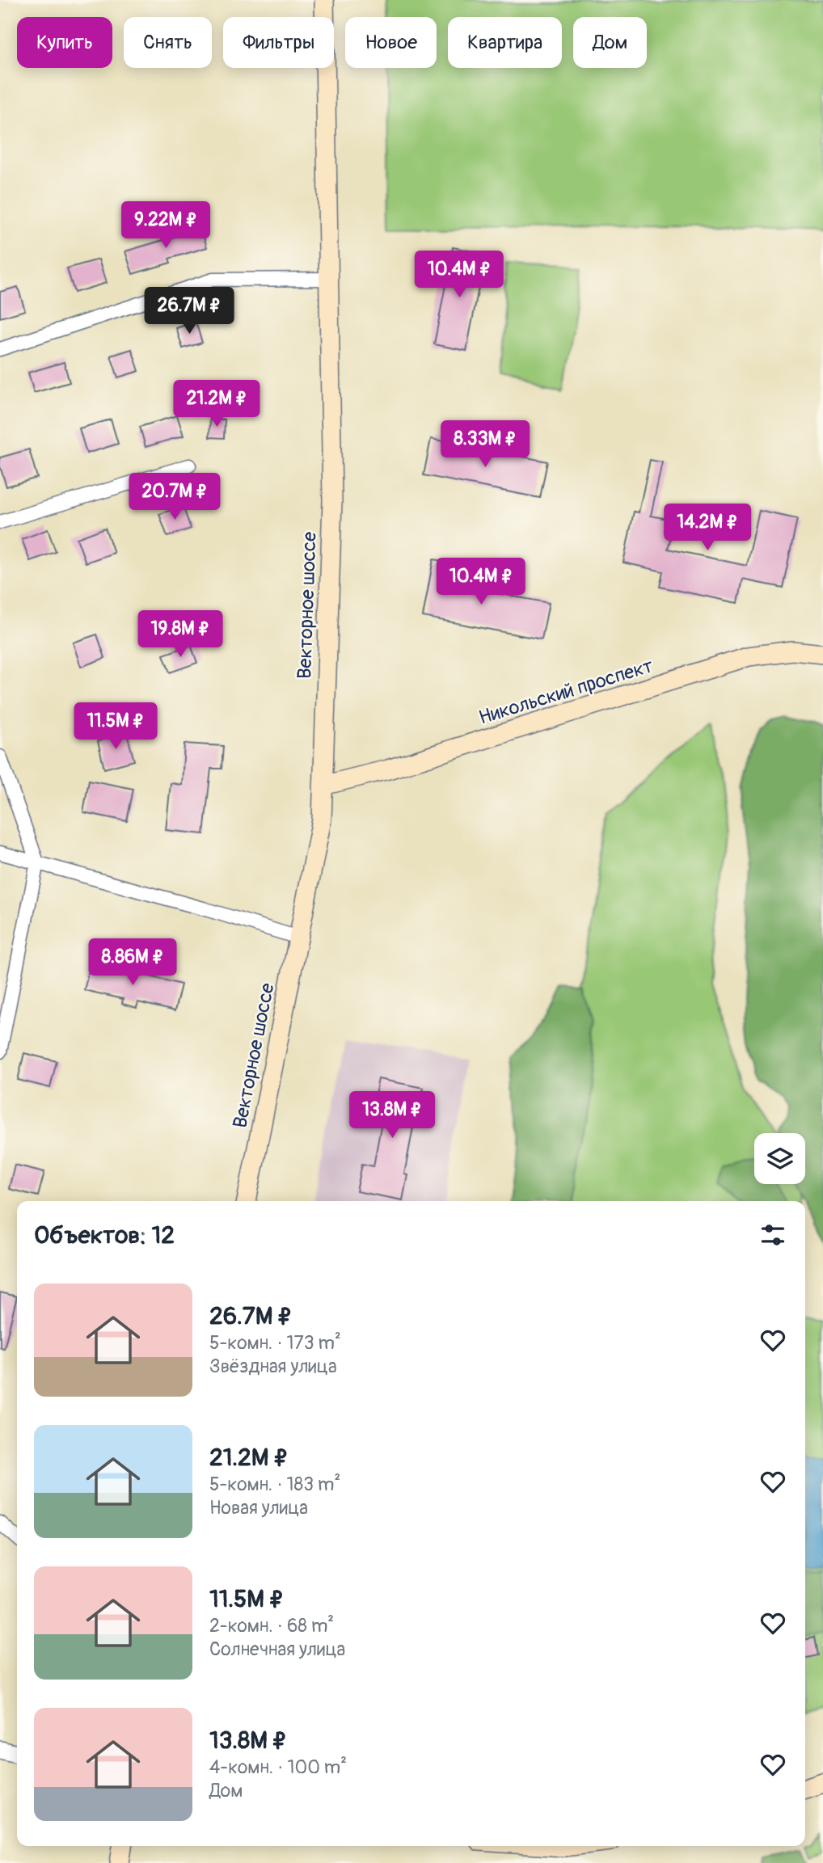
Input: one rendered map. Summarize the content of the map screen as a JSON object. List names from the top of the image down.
{
  "streets": {
    "main road": ["Векторное шоссе", "Никольский проспект"]
  },
  "crossings": [
    ["Векторное шоссе", "Никольский проспект"]
  ],
  "page": {
    "chip": [
      "Купить",
      "Снять",
      "Фильтры",
      "Новое",
      "Квартира",
      "Дом"
    ],
    "price": [
      "9.22M ₽",
      "10.4M ₽",
      "26.7M ₽",
      "21.2M ₽",
      "8.33M ₽",
      "20.7M ₽",
      "14.2M ₽",
      "10.4M ₽",
      "19.8M ₽",
      "11.5M ₽",
      "8.86M ₽",
      "13.8M ₽"
    ],
    "heading": "Объектов: 12",
    "list": [
      {
        "name": "26.7M ₽",
        "note": "5-комн. · 173 m² · Звёздная улица"
      },
      {
        "name": "21.2M ₽",
        "note": "5-комн. · 183 m² · Новая улица"
      },
      {
        "name": "11.5M ₽",
        "note": "2-комн. · 68 m² · Солнечная улица"
      },
      {
        "name": "13.8M ₽",
        "note": "4-комн. · 100 m² · Дом"
      }
    ]
  }
}
